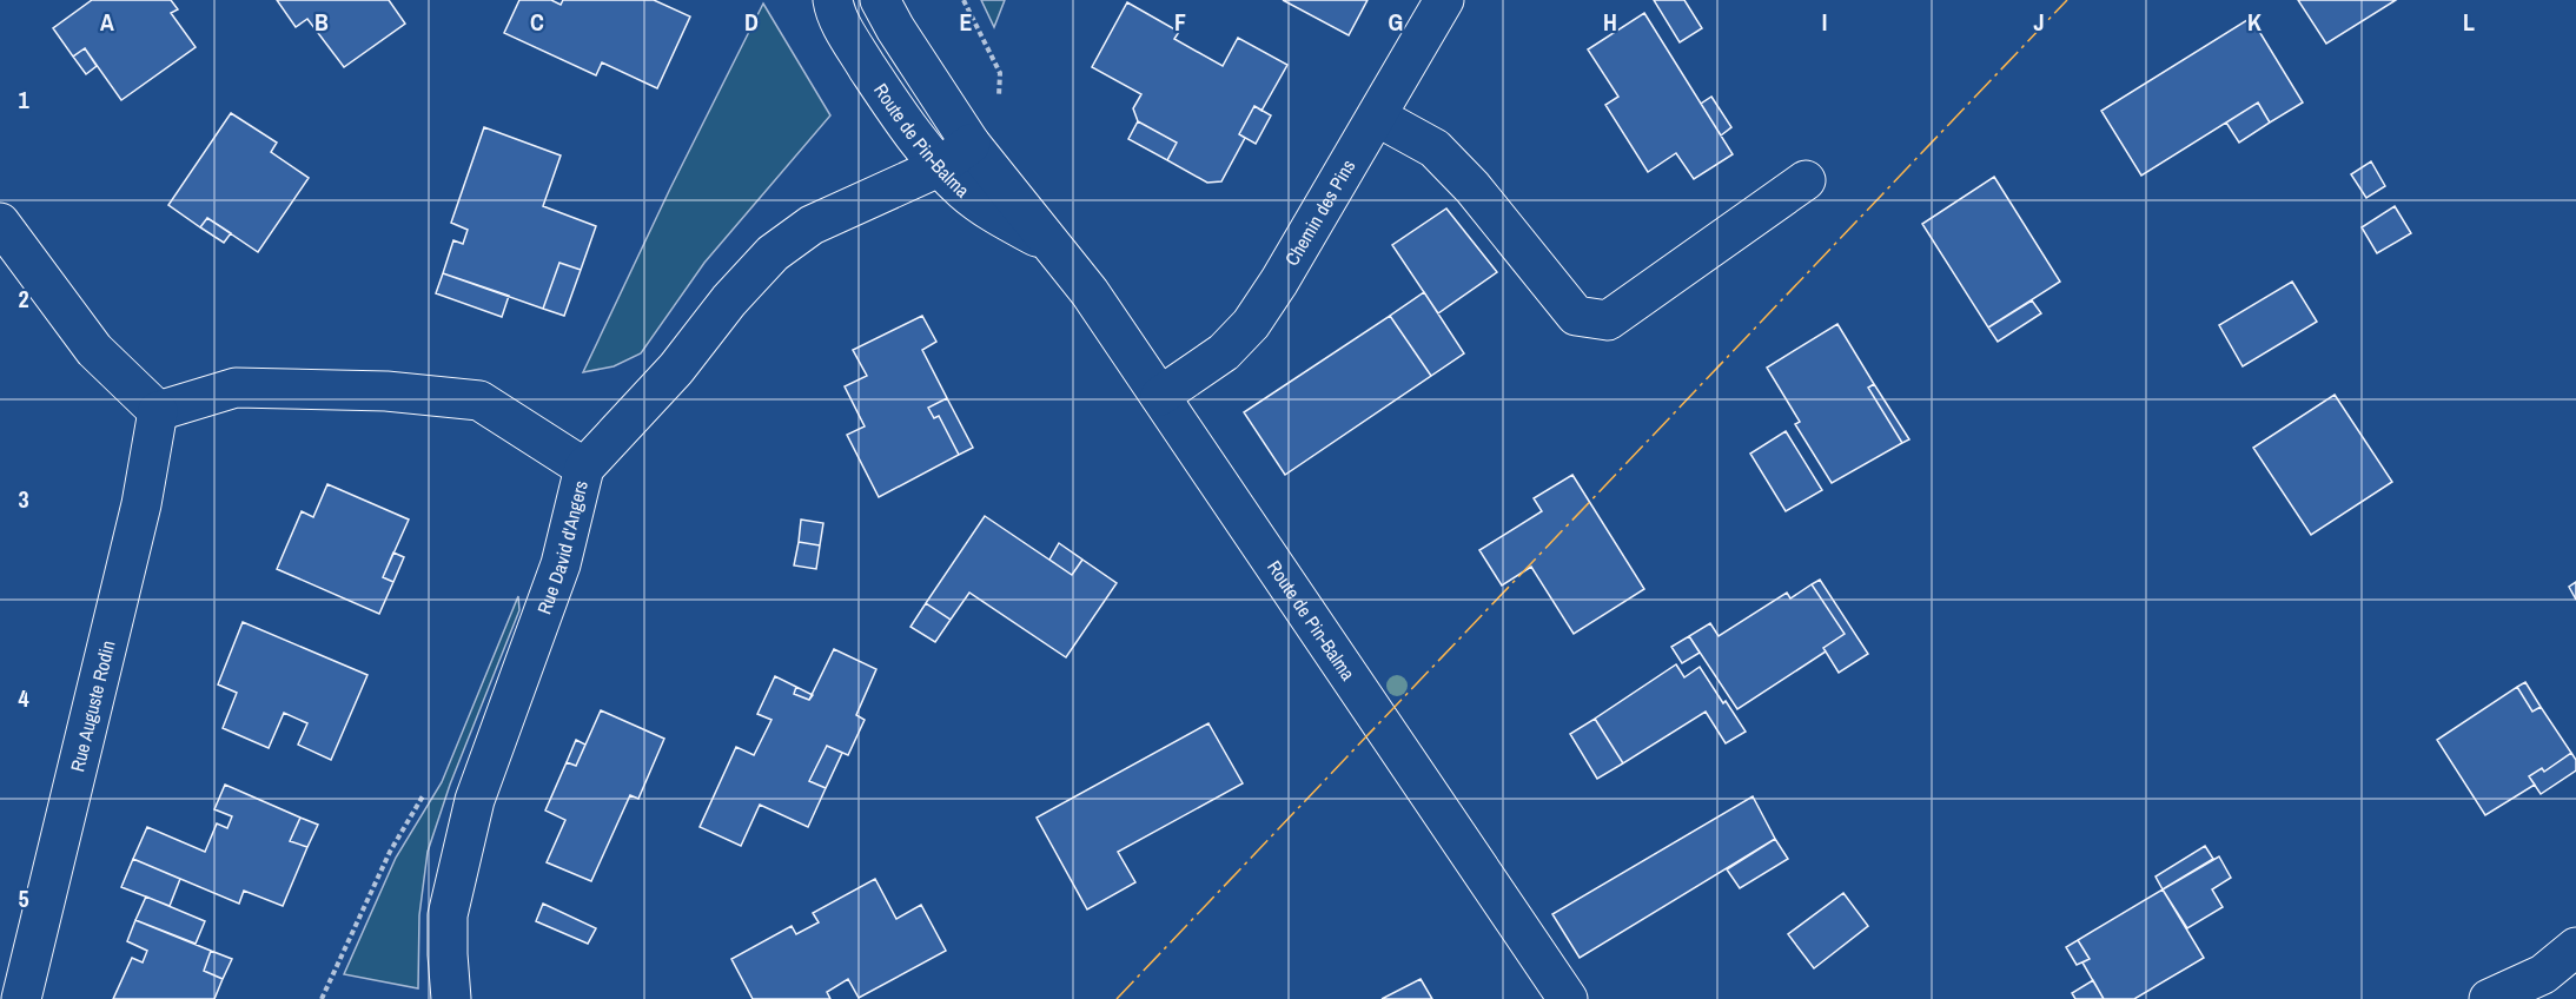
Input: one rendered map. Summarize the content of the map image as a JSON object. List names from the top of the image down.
{
  "streets": {
    "street": [
      "Route de Pin-Balma",
      "Chemin des Pins",
      "Rue David d'Angers",
      "Rue Auguste Rodin"
    ]
  },
  "crossings": [
    ["Route de Pin-Balma", "Chemin des Pins"],
    ["Route de Pin-Balma", "Rue David d'Angers"]
  ],
  "grid": {
    "columns": [
      "A",
      "B",
      "C",
      "D",
      "E",
      "F",
      "G",
      "H",
      "I",
      "J",
      "K",
      "L"
    ],
    "rows": [
      "1",
      "2",
      "3",
      "4",
      "5"
    ]
  }
}
